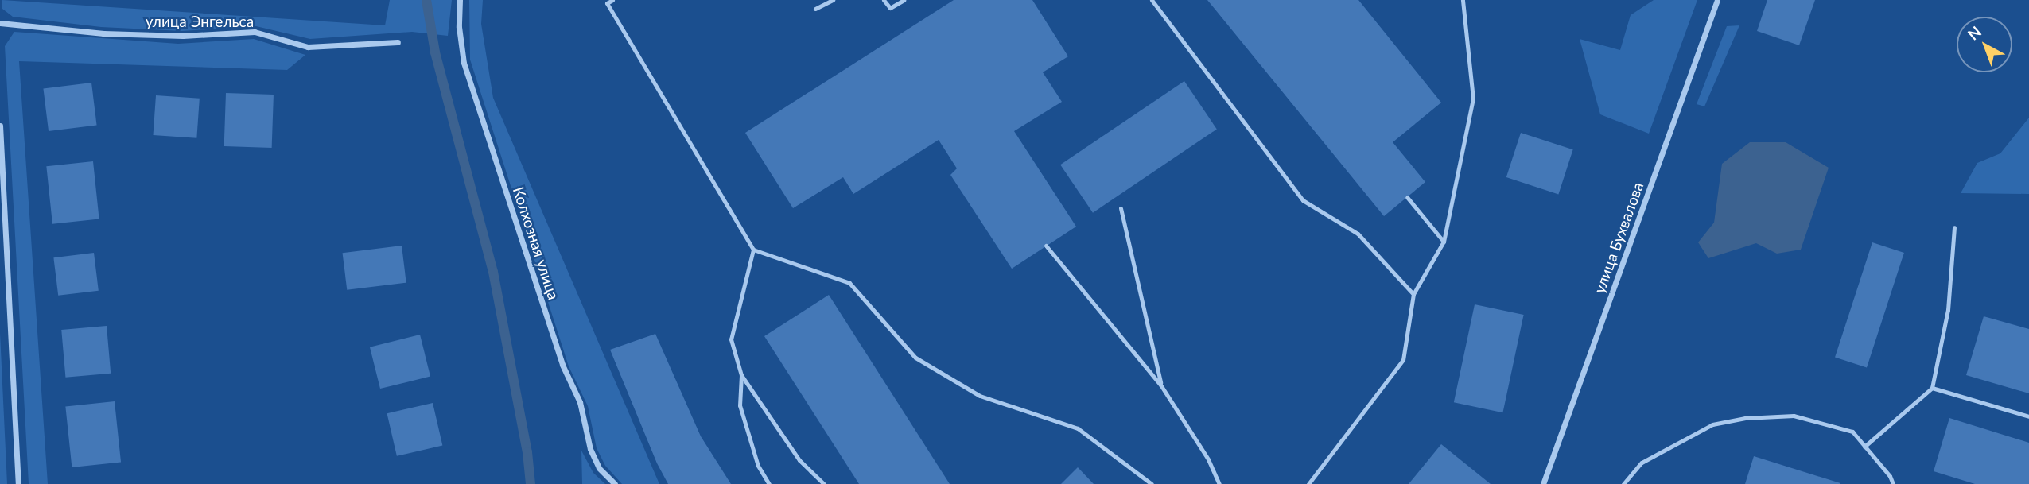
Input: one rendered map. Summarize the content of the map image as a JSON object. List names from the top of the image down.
{
  "streets": {
    "street": ["улица Энгельса", "улица Бухвалова", "Колхозная улица"]
  },
  "north": "top left"
}
